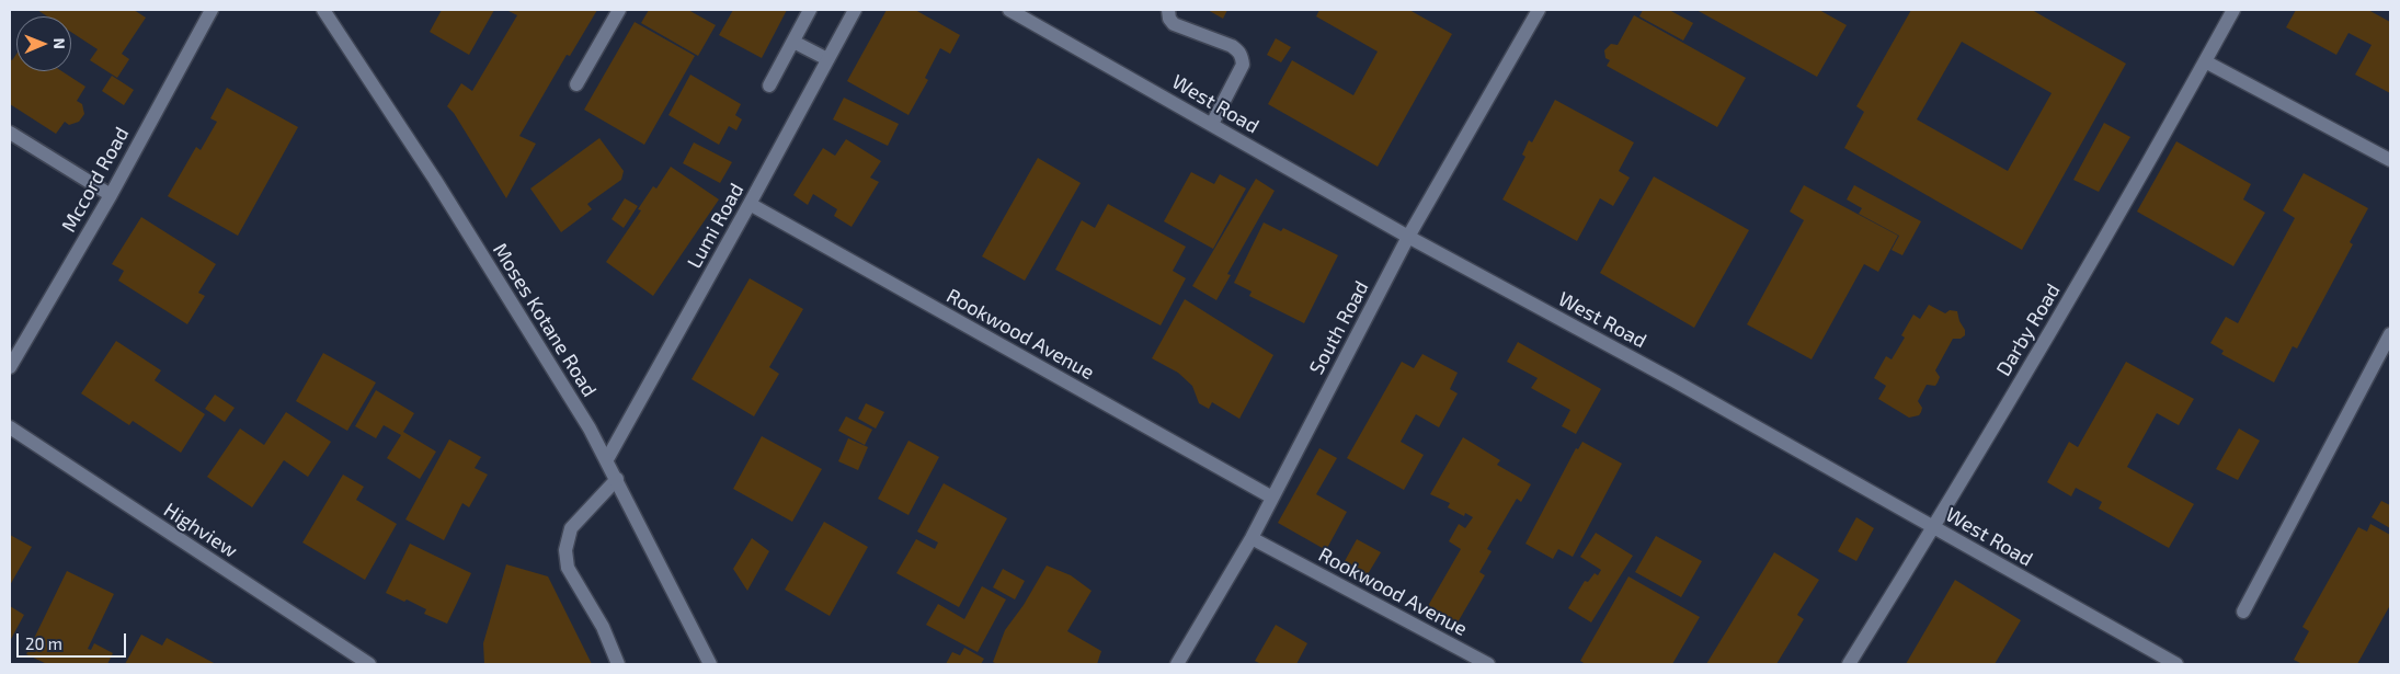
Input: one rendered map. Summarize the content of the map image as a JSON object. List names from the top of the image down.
{
  "streets": {
    "street": [
      "West Road",
      "Mccord Road",
      "Lumi Road",
      "Moses Kotane Road",
      "South Road",
      "Darby Road",
      "Rookwood Avenue",
      "Highview"
    ]
  },
  "crossings": [
    ["West Road", "South Road"],
    ["West Road", "Darby Road"],
    ["Lumi Road", "Moses Kotane Road"],
    ["Lumi Road", "Rookwood Avenue"],
    ["South Road", "Rookwood Avenue"]
  ],
  "scale_bar": "20 m",
  "north": "right"
}
